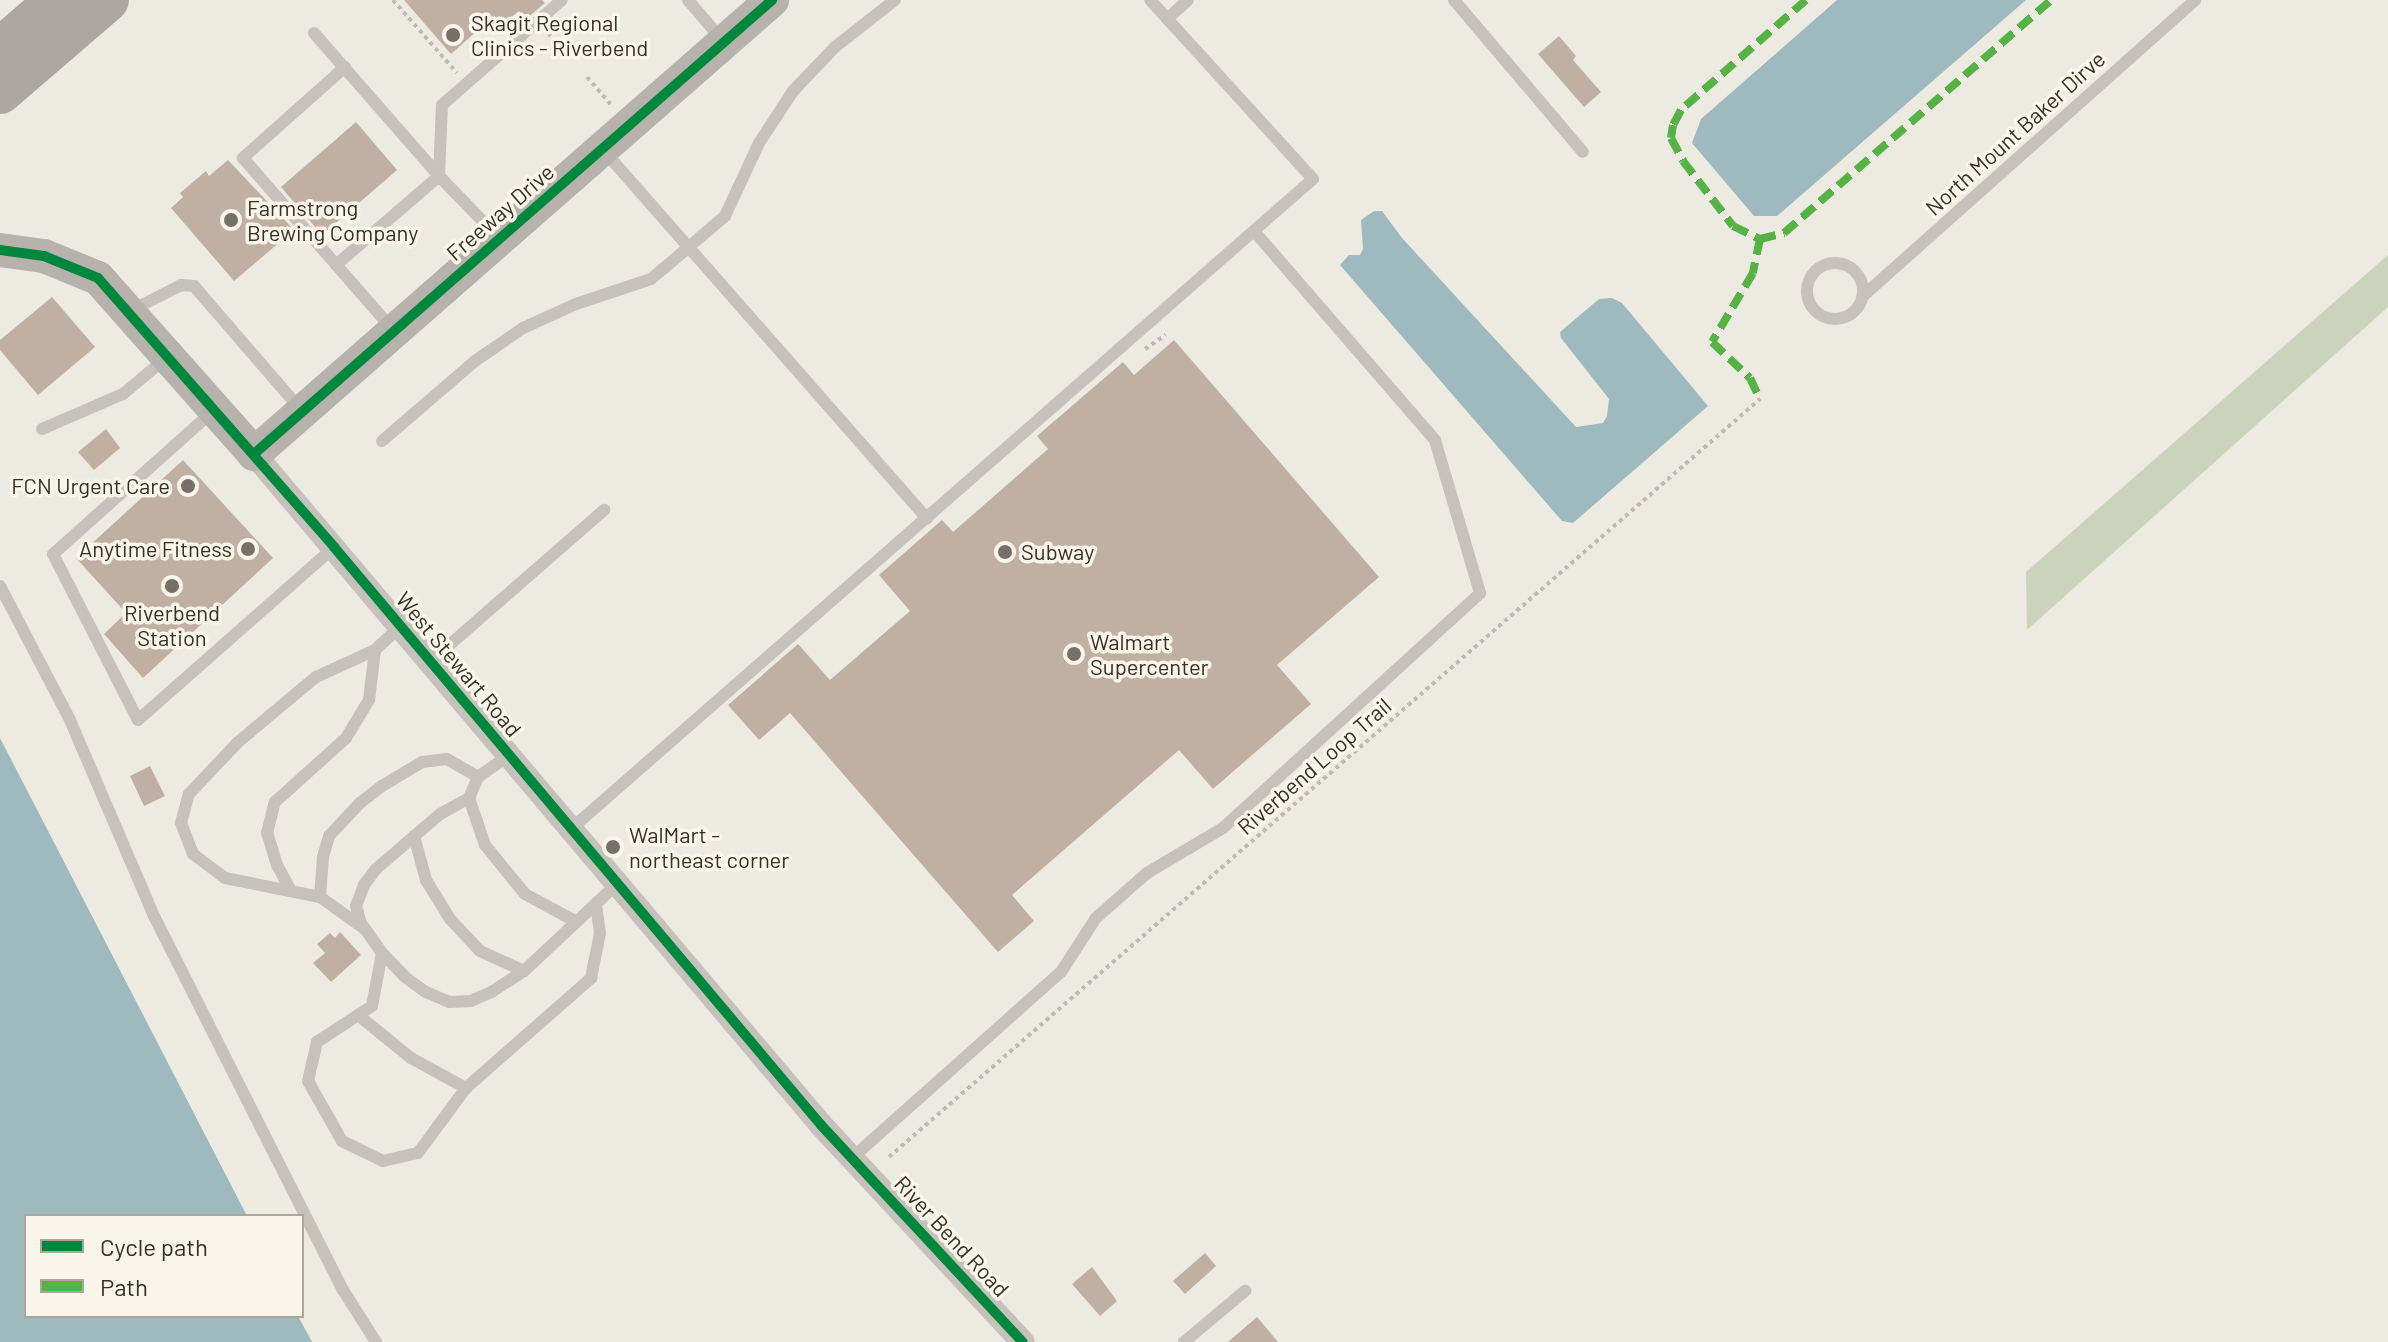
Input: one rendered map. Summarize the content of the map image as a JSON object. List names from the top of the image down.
{
  "streets": {
    "street": ["Freeway Drive", "West Stewart Road", "River Bend Road"],
    "lane": ["North Mount Baker Dirve"],
    "path": ["Riverbend Loop Trail"]
  },
  "crossings": [
    ["Freeway Drive", "West Stewart Road"],
    ["West Stewart Road", "River Bend Road"]
  ],
  "places": [
    "Skagit Regional Clinics - Riverbend",
    "Farmstrong Brewing Company",
    "FCN Urgent Care",
    "Anytime Fitness",
    "Subway",
    "Riverbend Station",
    "Walmart Supercenter",
    "WalMart - northeast corner"
  ],
  "legend": ["Cycle path", "Path"]
}
